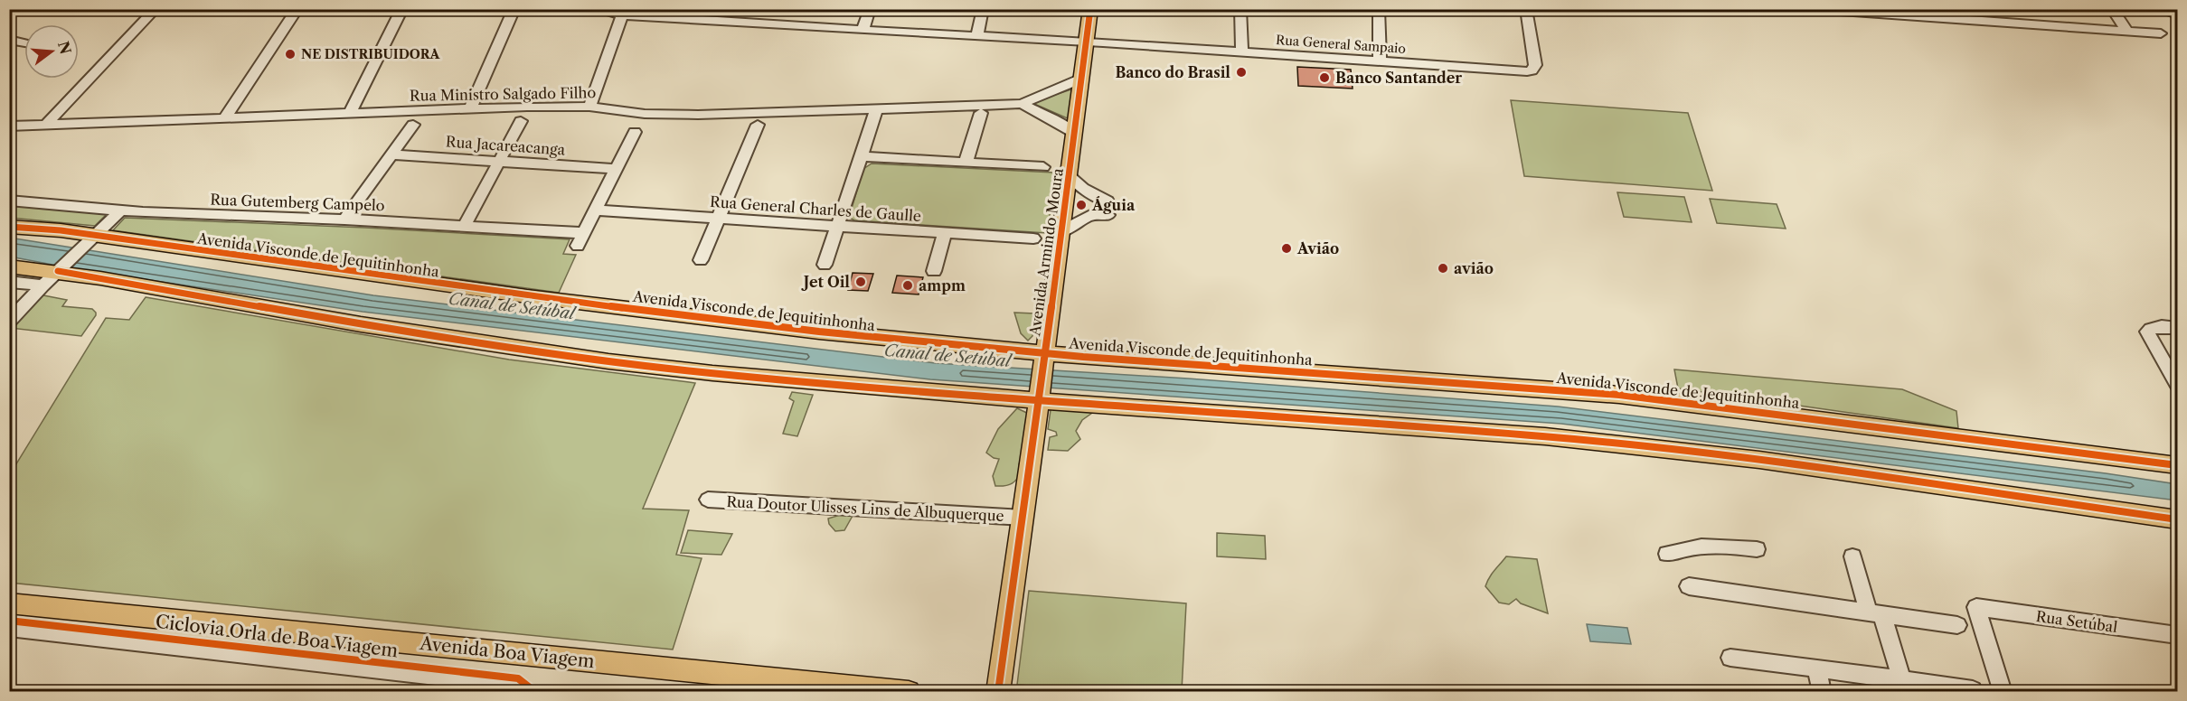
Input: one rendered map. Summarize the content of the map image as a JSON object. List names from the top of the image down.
{
  "streets": {
    "main road": ["Avenida Armindo Moura", "Avenida Visconde de Jequitinhonha", "Avenida Boa Viagem"],
    "street": [
      "Rua General Sampaio",
      "Rua Ministro Salgado Filho",
      "Rua Jacareacanga",
      "Rua Gutemberg Campelo",
      "Rua General Charles de Gaulle",
      "Rua Doutor Ulisses Lins de Albuquerque",
      "Rua Setúbal"
    ],
    "cycle path": ["Ciclovia Orla de Boa Viagem"]
  },
  "crossings": [
    ["Rua General Sampaio", "Avenida Armindo Moura"],
    ["Rua Ministro Salgado Filho", "Avenida Armindo Moura"],
    ["Rua Gutemberg Campelo", "Rua General Charles de Gaulle"],
    ["Avenida Armindo Moura", "Avenida Visconde de Jequitinhonha"],
    ["Avenida Armindo Moura", "Rua Doutor Ulisses Lins de Albuquerque"]
  ],
  "water": ["Canal de Setúbal"],
  "places": [
    "NE DISTRIBUIDORA",
    "Banco do Brasil",
    "Banco Santander",
    "Águia",
    "Avião",
    "avião",
    "Jet Oil",
    "ampm"
  ],
  "north": "right"
}
